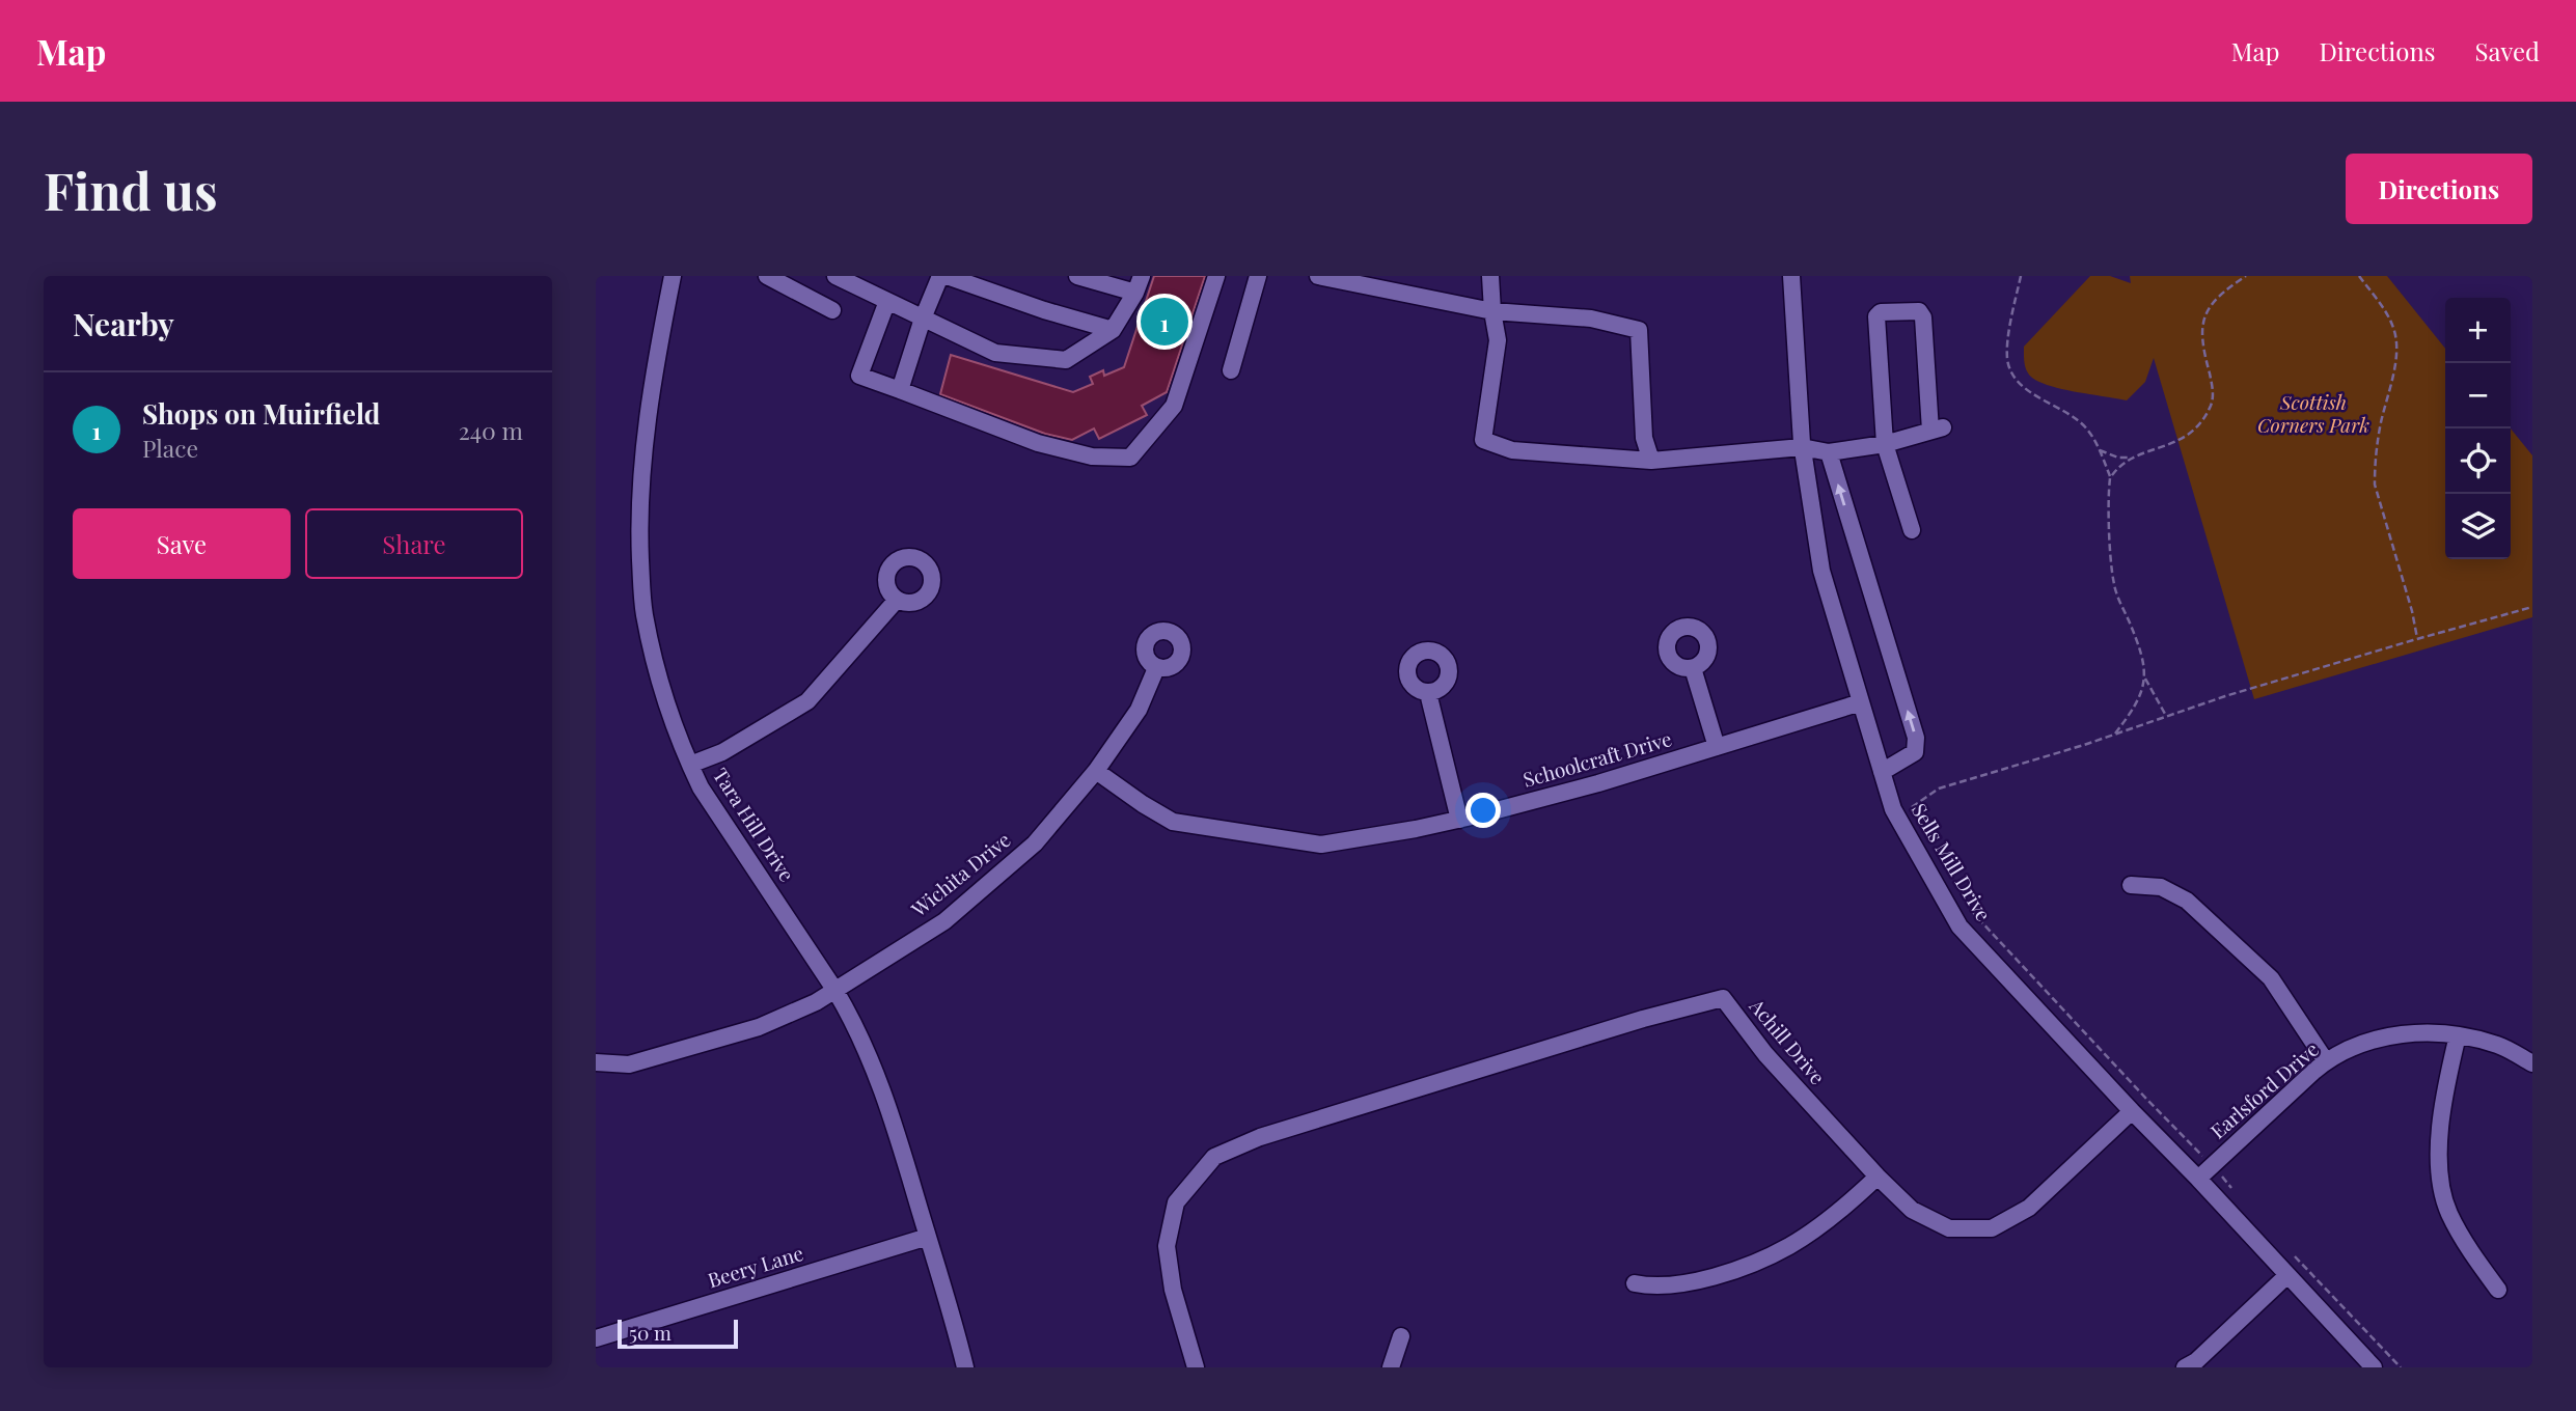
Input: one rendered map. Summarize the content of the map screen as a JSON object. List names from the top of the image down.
{
  "streets": {
    "street": [
      "Schoolcraft Drive",
      "Tara Hill Drive",
      "Sells Mill Drive",
      "Wichita Drive",
      "Achill Drive",
      "Earlsford Drive",
      "Beery Lane"
    ]
  },
  "crossings": [
    ["Schoolcraft Drive", "Sells Mill Drive"],
    ["Schoolcraft Drive", "Wichita Drive"],
    ["Tara Hill Drive", "Wichita Drive"],
    ["Tara Hill Drive", "Beery Lane"],
    ["Sells Mill Drive", "Achill Drive"],
    ["Sells Mill Drive", "Earlsford Drive"]
  ],
  "parks": ["Scottish Corners Park"],
  "scale_bar": "50 m",
  "page": {
    "header": "Map",
    "nav": ["Map", "Directions", "Saved"],
    "buttons": [
      "Directions",
      ["Save", "Share"]
    ],
    "title": "Find us",
    "heading": "Nearby",
    "pins": "1",
    "map_buttons": ["+", "−"],
    "list": [
      {
        "mark": "1",
        "name": "Shops on Muirfield",
        "note": "Place",
        "value": "240 m"
      }
    ],
    "scale": "50 m"
  }
}
